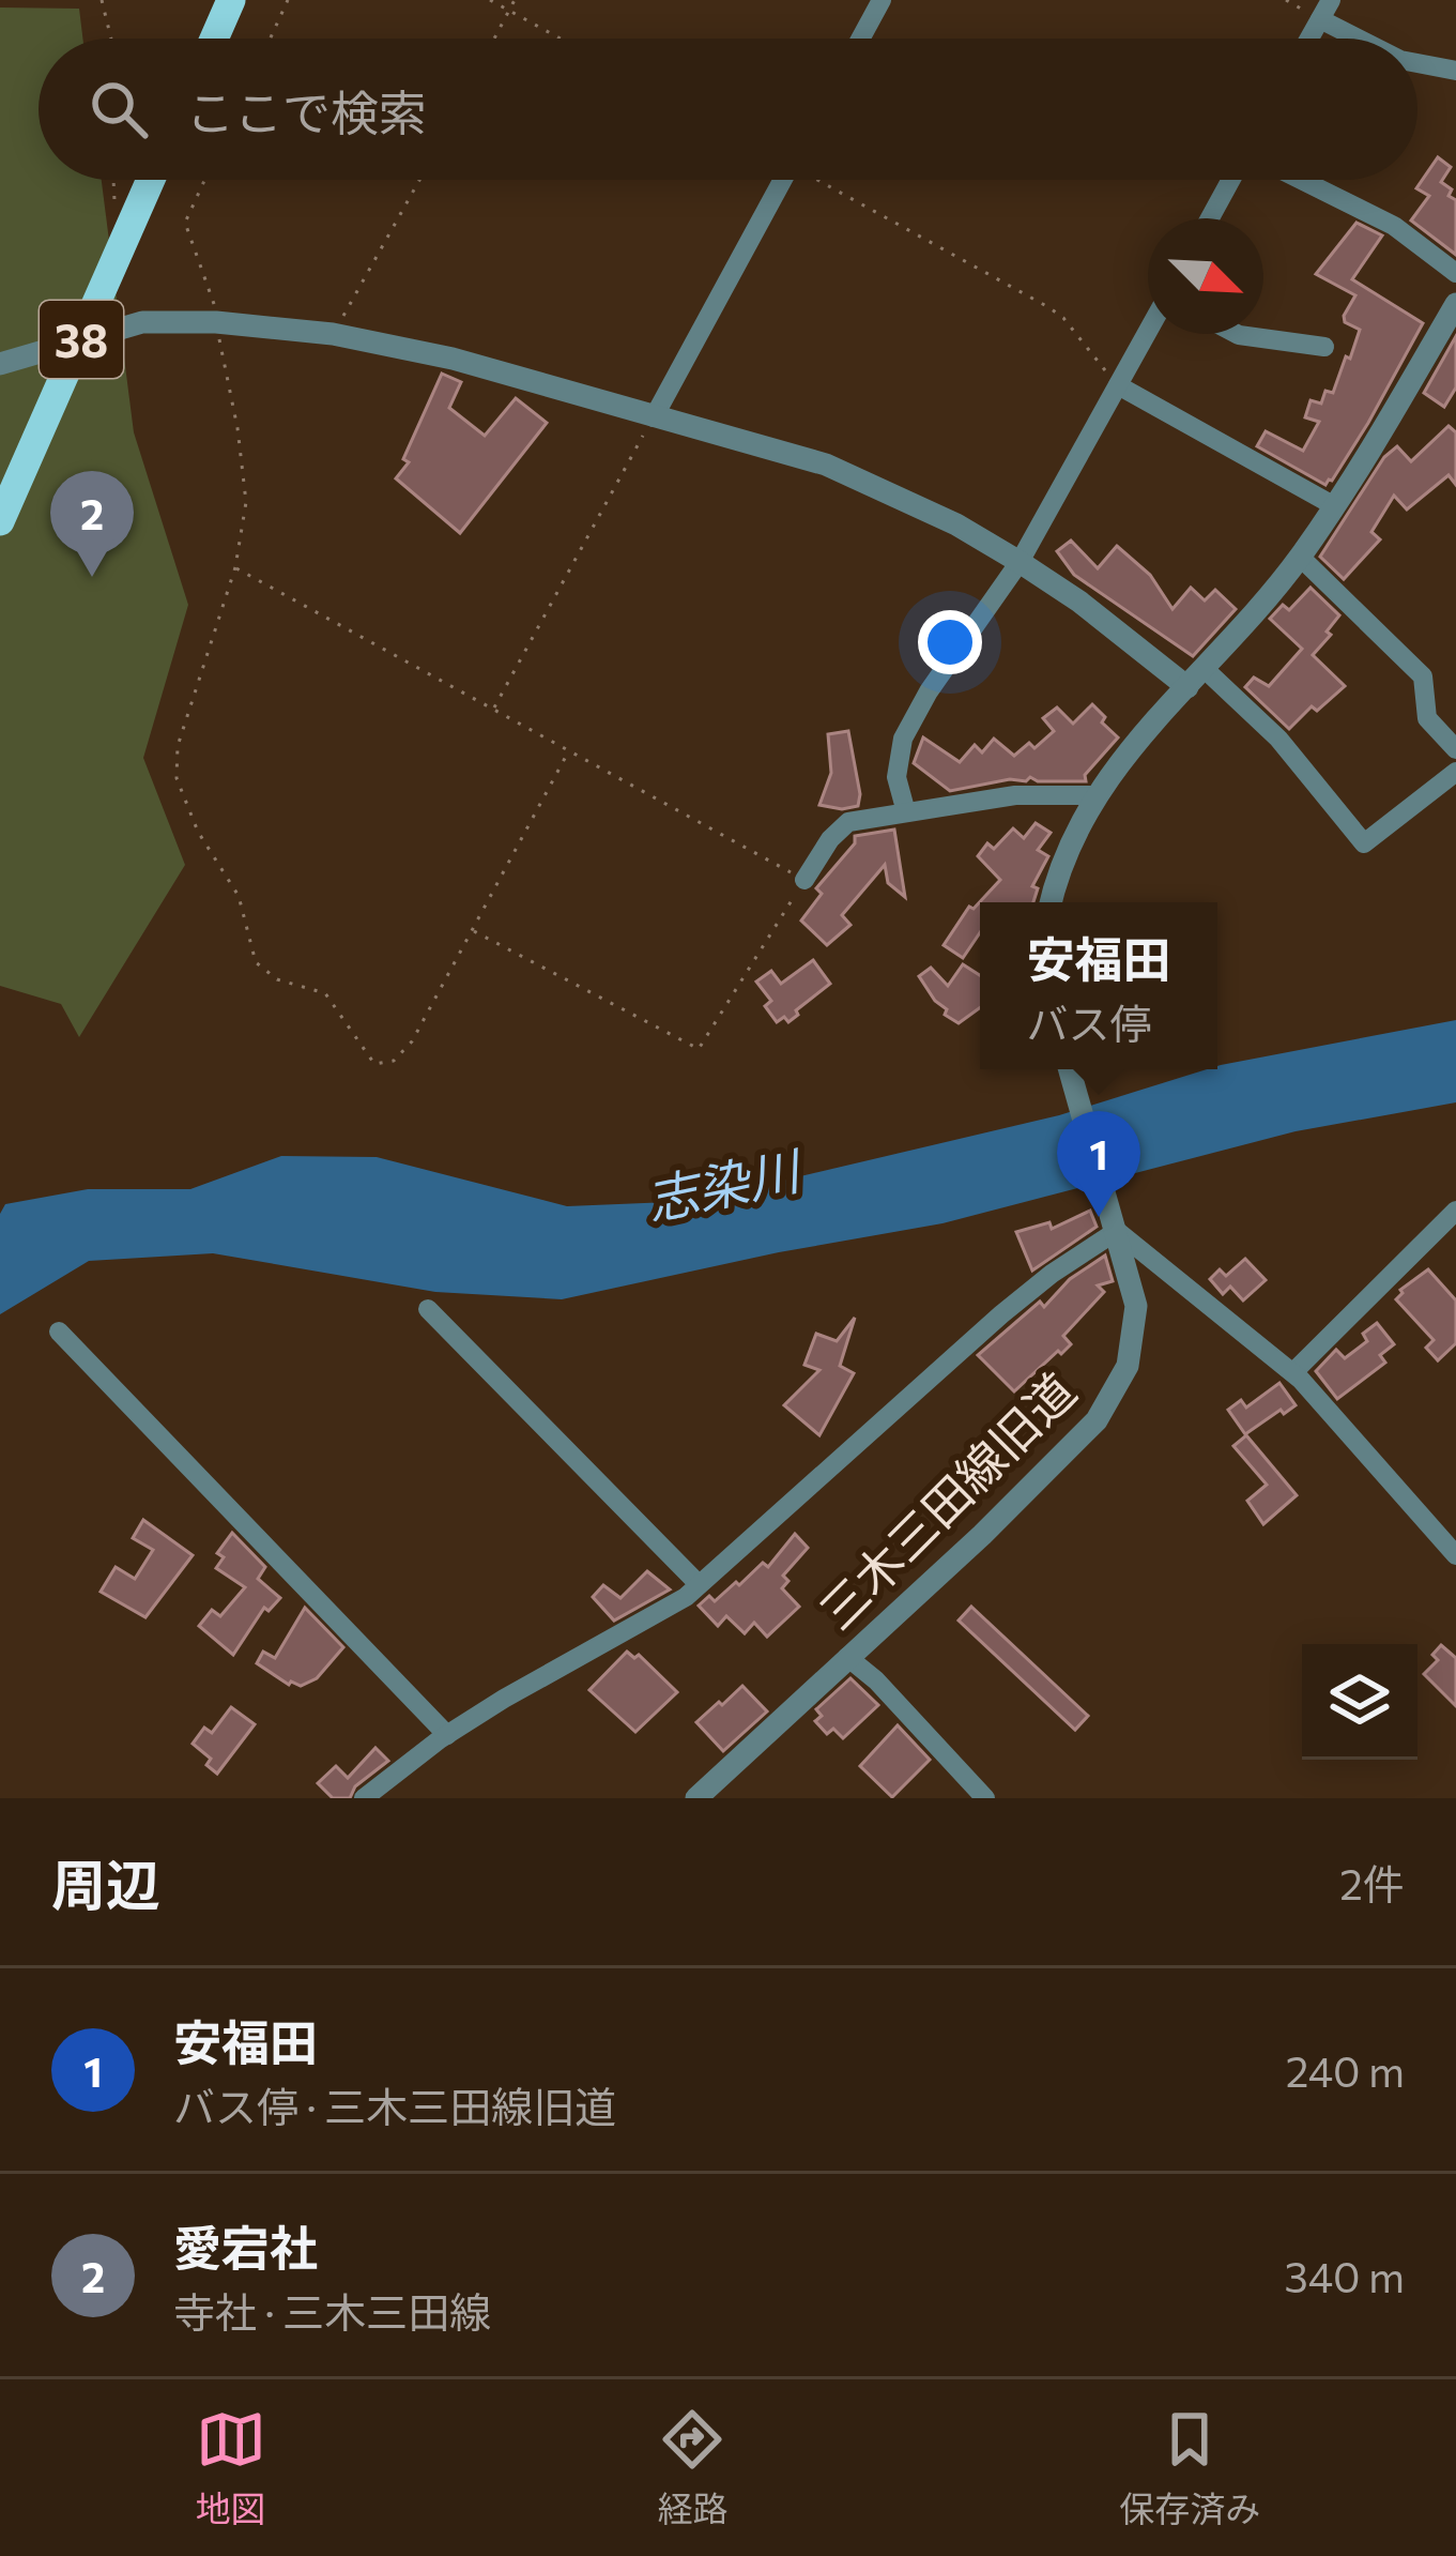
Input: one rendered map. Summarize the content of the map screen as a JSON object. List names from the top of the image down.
{
  "streets": {
    "main road": ["38"],
    "street": ["三木三田線旧道"]
  },
  "water": ["志染川"],
  "north": "bottom right",
  "page": {
    "search": "ここで検索",
    "pins": ["2", "1"],
    "popup": ["安福田", "バス停"],
    "heading": ["周辺", "2件"],
    "list": [
      {
        "mark": "1",
        "name": "安福田",
        "note": "バス停 · 三木三田線旧道",
        "value": "240 m"
      },
      {
        "mark": "2",
        "name": "愛宕社",
        "note": "寺社 · 三木三田線",
        "value": "340 m"
      }
    ],
    "nav": ["地図", "経路", "保存済み"]
  }
}
